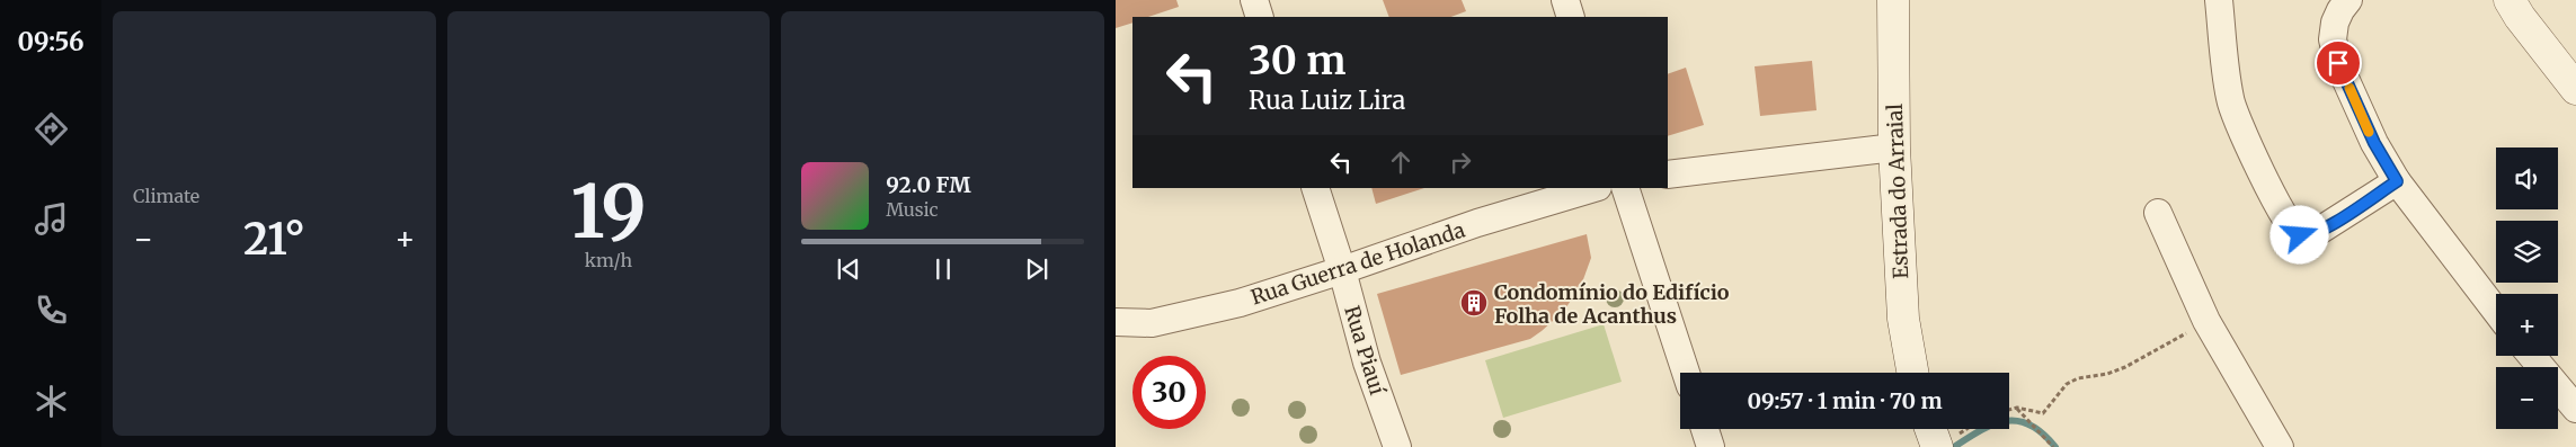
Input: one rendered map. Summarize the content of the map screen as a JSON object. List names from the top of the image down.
{
  "streets": {
    "main road": ["Estrada do Arraial"],
    "street": ["Rua Guerra de Holanda", "Rua Piauí"]
  },
  "crossings": [
    ["Rua Guerra de Holanda", "Rua Piauí"]
  ],
  "places": {
    "building": ["Condomínio do Edifício Folha de Acanthus"]
  },
  "page": {
    "tabs": "09:56",
    "tile": [
      "Climate",
      ["19", "km/h"]
    ],
    "turn": ["30 m", "Rua Luiz Lira"],
    "map_buttons": ["+", "−"],
    "song": ["92.0 FM", "Music"],
    "heat": ["−", "21°", "+"],
    "limit": "30",
    "trip": "09:57 · 1 min · 70 m"
  }
}
